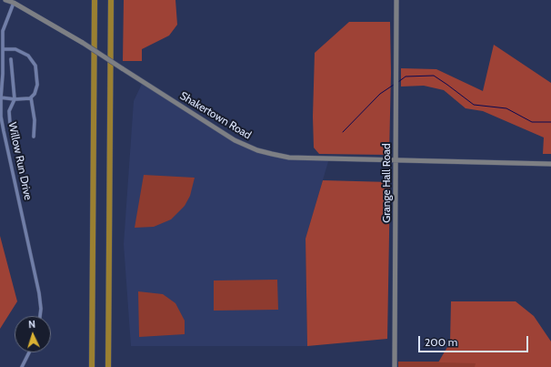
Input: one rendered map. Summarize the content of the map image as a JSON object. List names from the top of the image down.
{
  "streets": {
    "street": ["Shakertown Road", "Willow Run Drive", "Grange Hall Road"]
  },
  "crossings": [
    ["Shakertown Road", "Willow Run Drive"],
    ["Shakertown Road", "Grange Hall Road"]
  ],
  "scale_bar": "200 m",
  "north": "top"
}
